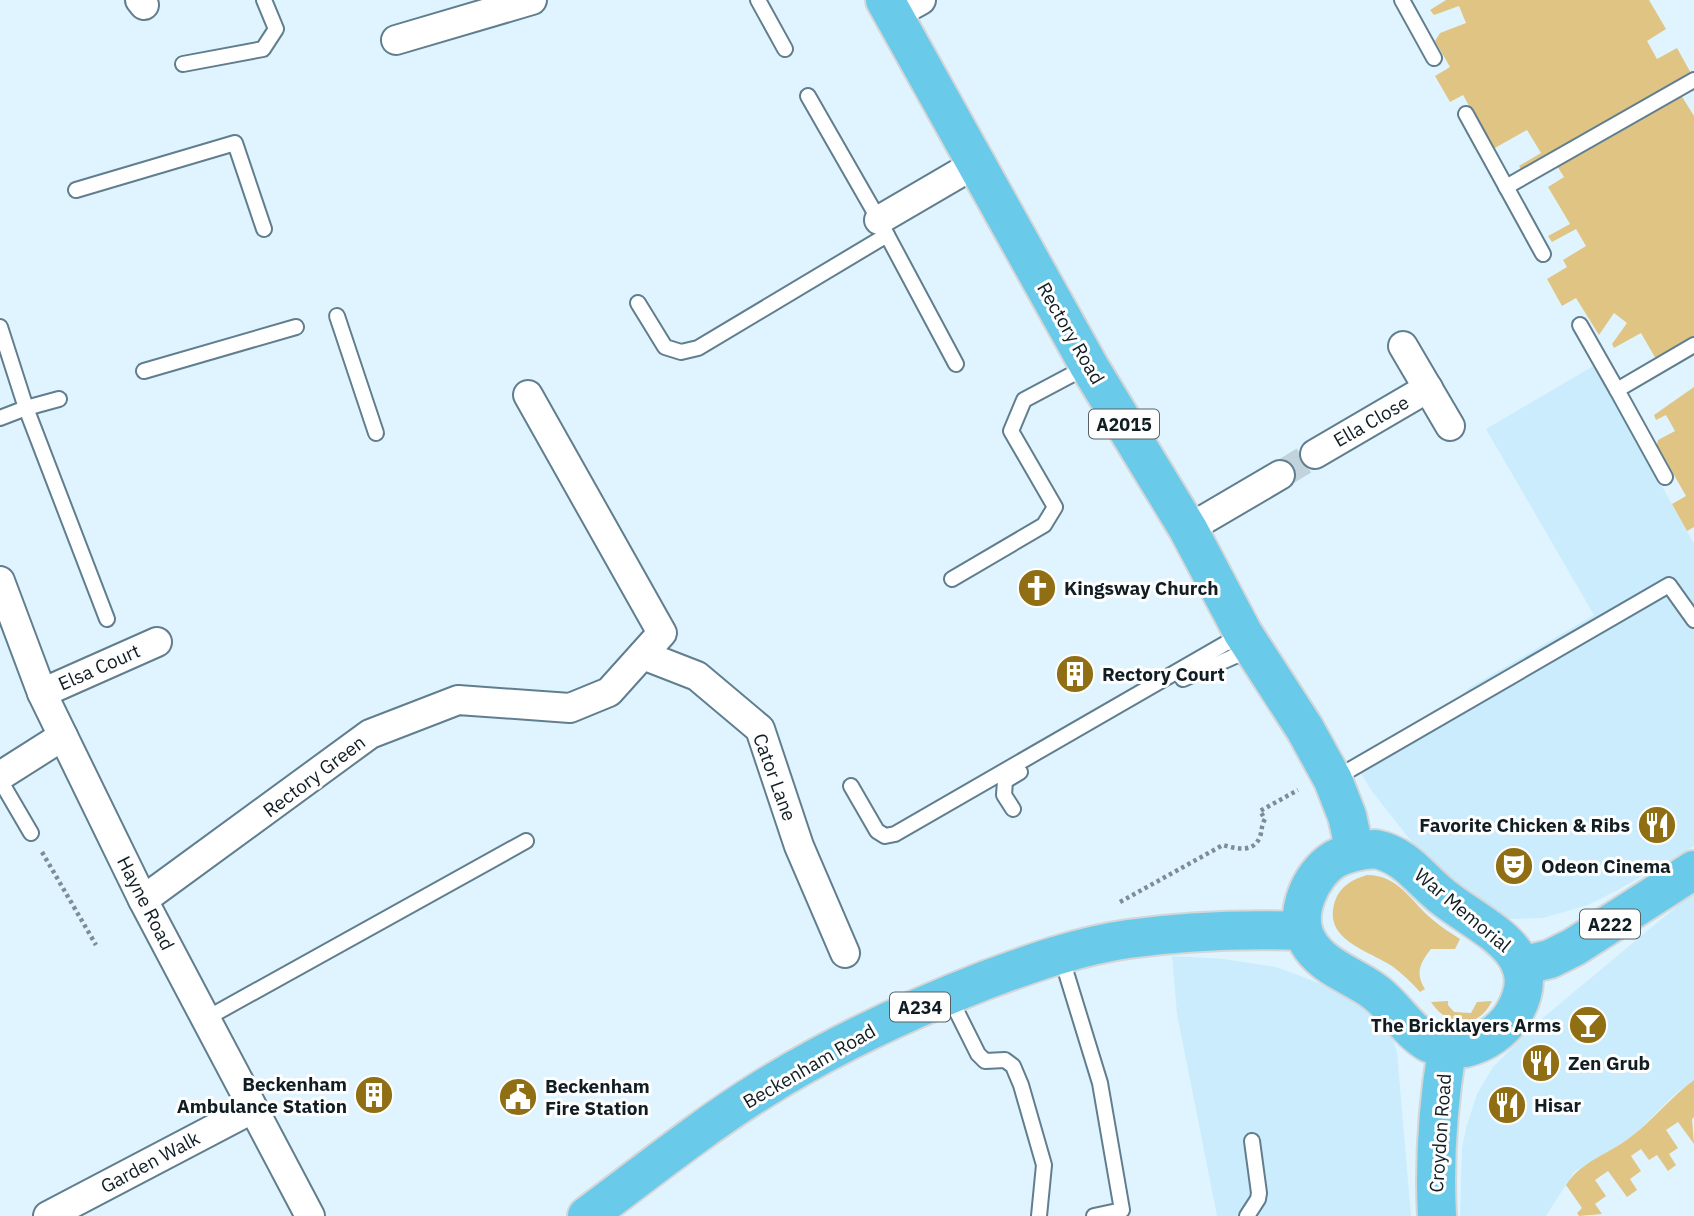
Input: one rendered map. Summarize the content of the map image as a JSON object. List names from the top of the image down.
{
  "streets": {
    "main road": [
      "Rectory Road",
      "A2015",
      "War Memorial",
      "A222",
      "A234",
      "Beckenham Road",
      "Croydon Road"
    ],
    "street": [
      "Ella Close",
      "Elsa Court",
      "Rectory Green",
      "Cator Lane",
      "Hayne Road",
      "Garden Walk"
    ]
  },
  "crossings": [
    ["Rectory Road", "War Memorial"],
    ["Elsa Court", "Hayne Road"],
    ["Rectory Green", "Cator Lane"],
    ["Rectory Green", "Hayne Road"],
    ["Hayne Road", "Garden Walk"],
    ["War Memorial", "A222"],
    ["War Memorial", "Croydon Road"]
  ],
  "places": {
    "church": ["Kingsway Church"],
    "building": ["Rectory Court", "Beckenham Ambulance Station"],
    "restaurant": ["Favorite Chicken & Ribs", "Zen Grub", "Hisar"],
    "theatre": ["Odeon Cinema"],
    "bar": ["The Bricklayers Arms"],
    "public building": ["Beckenham Fire Station"]
  }
}
